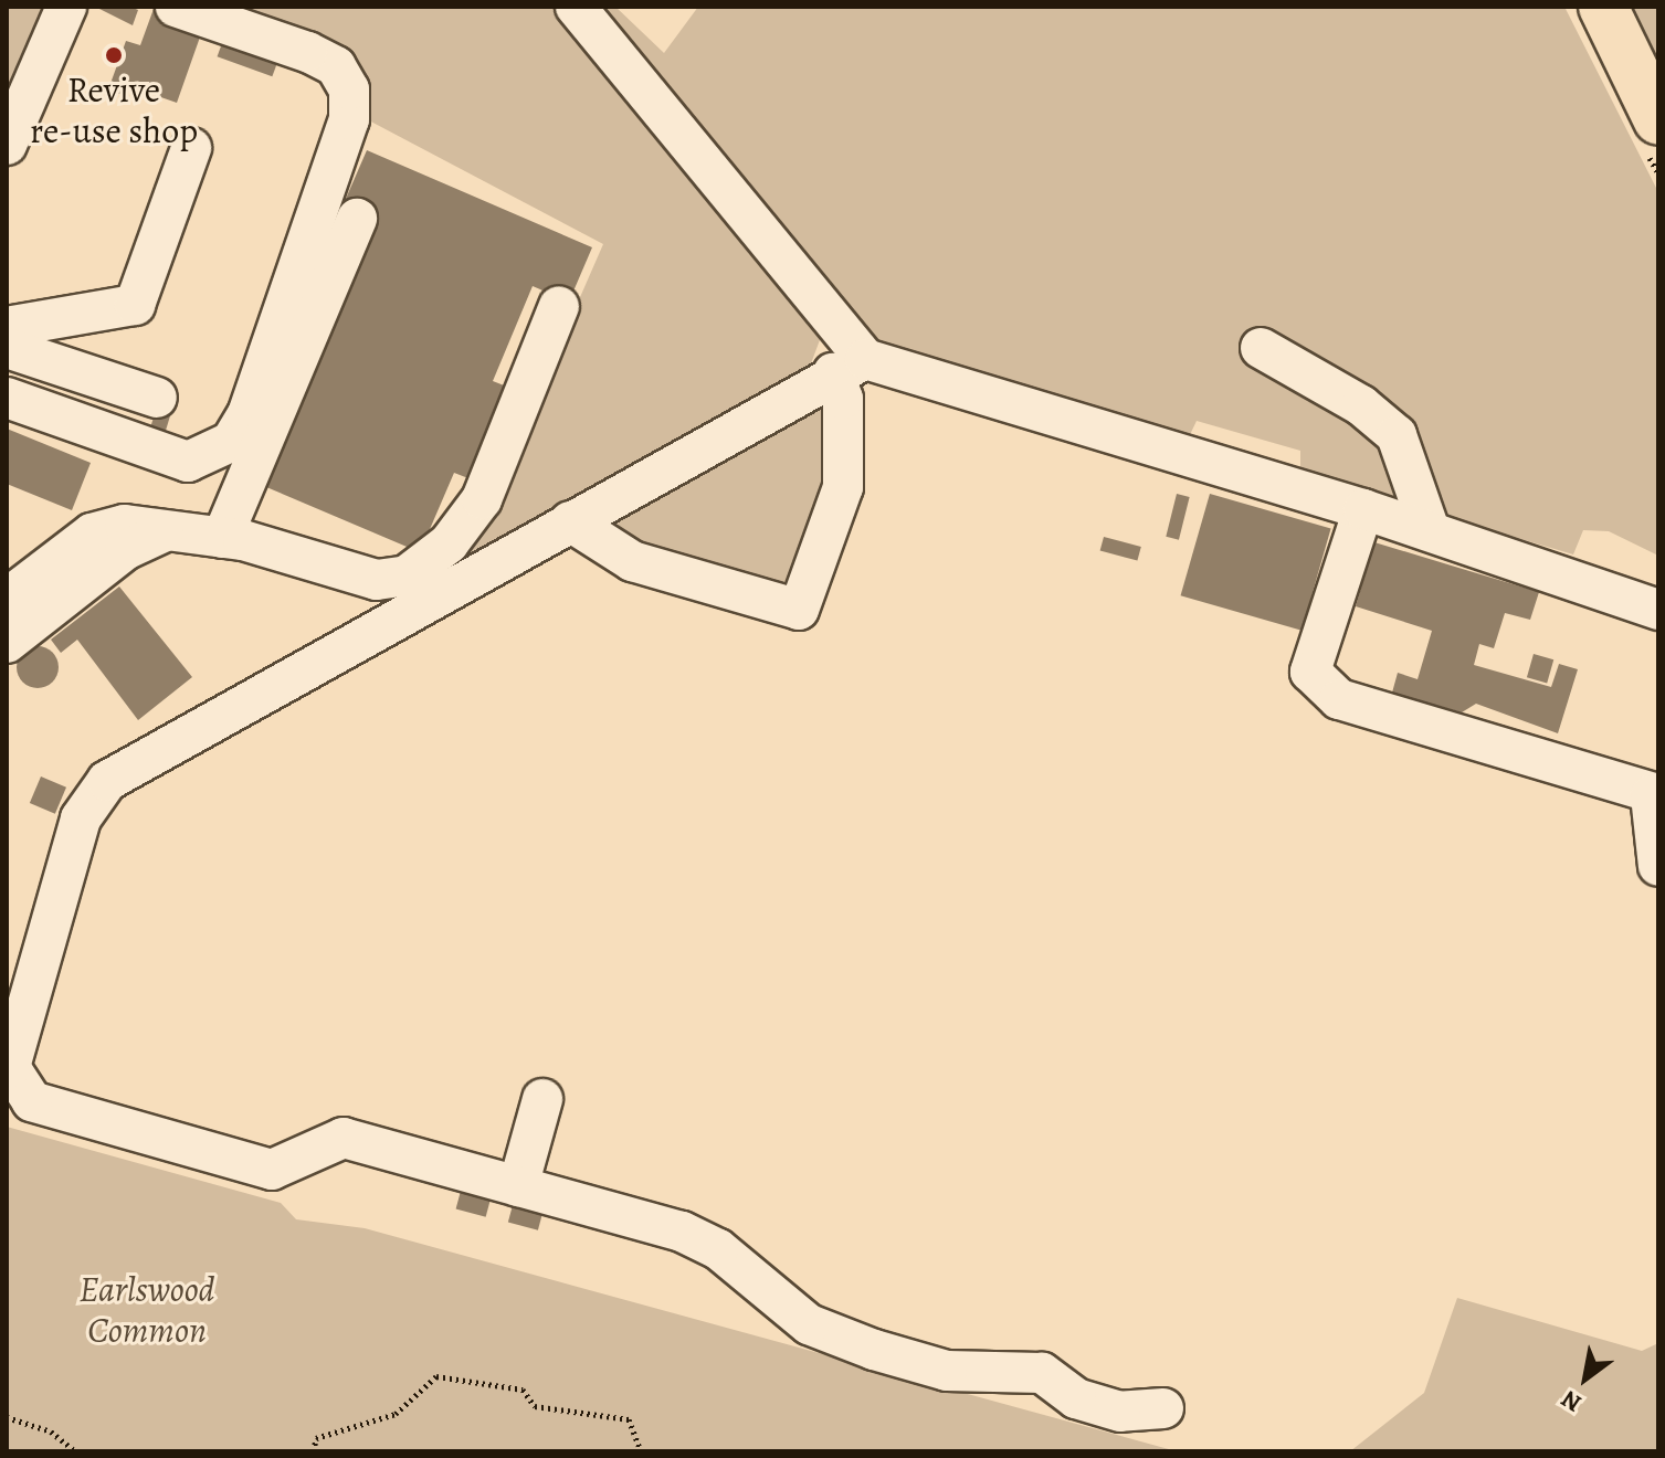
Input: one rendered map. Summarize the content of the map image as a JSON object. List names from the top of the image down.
{
  "parks": ["Earlswood Common"],
  "places": ["Revive re-use shop"],
  "north": "bottom left"
}
